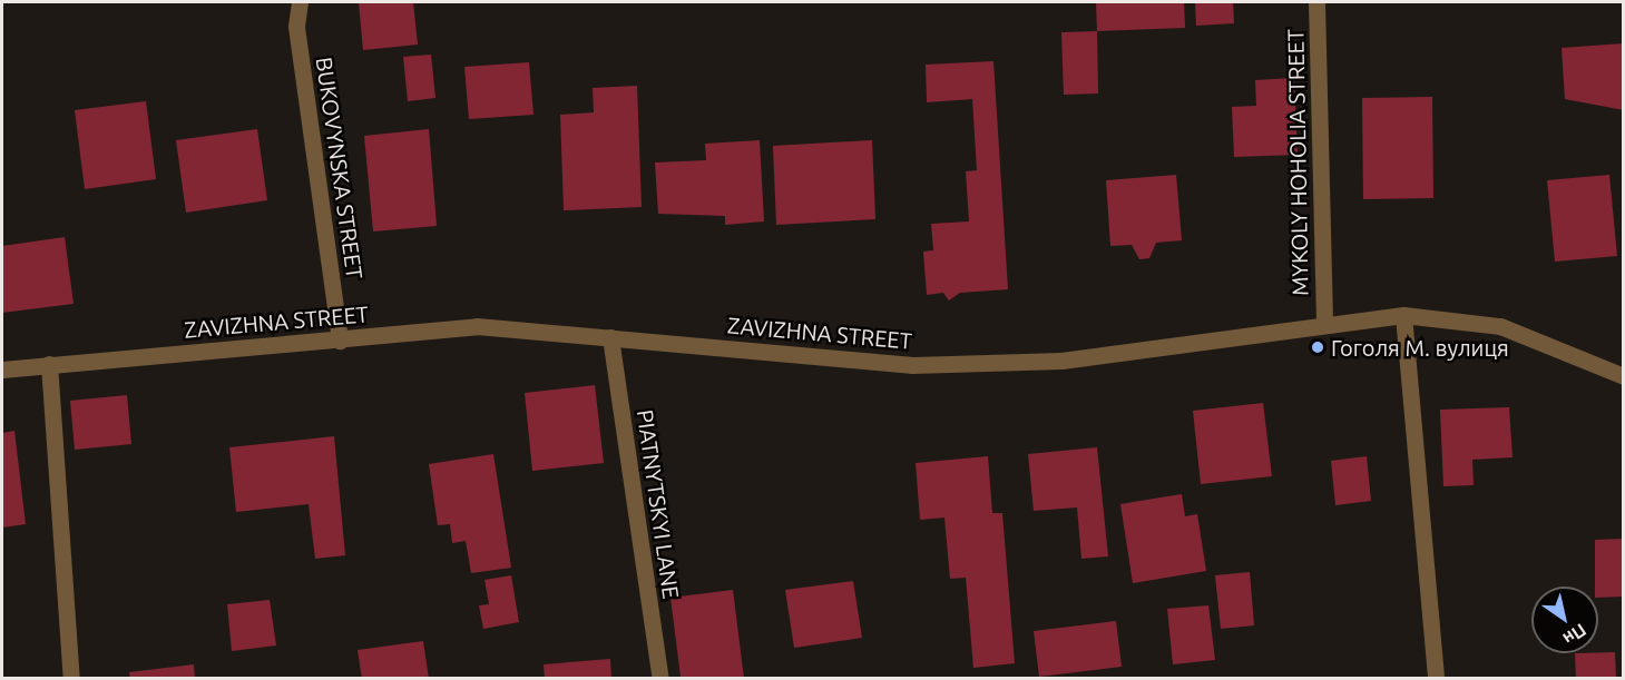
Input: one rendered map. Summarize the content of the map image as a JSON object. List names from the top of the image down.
{
  "streets": {
    "street": [
      "MYKOLY HOHOLIA STREET",
      "BUKOVYNSKA STREET",
      "ZAVIZHNA STREET",
      "PIATNYTSKYI LANE"
    ]
  },
  "crossings": [
    ["MYKOLY HOHOLIA STREET", "ZAVIZHNA STREET"],
    ["BUKOVYNSKA STREET", "ZAVIZHNA STREET"],
    ["ZAVIZHNA STREET", "PIATNYTSKYI LANE"]
  ],
  "places": ["Гоголя М. вулиця"],
  "north": "bottom right"
}
